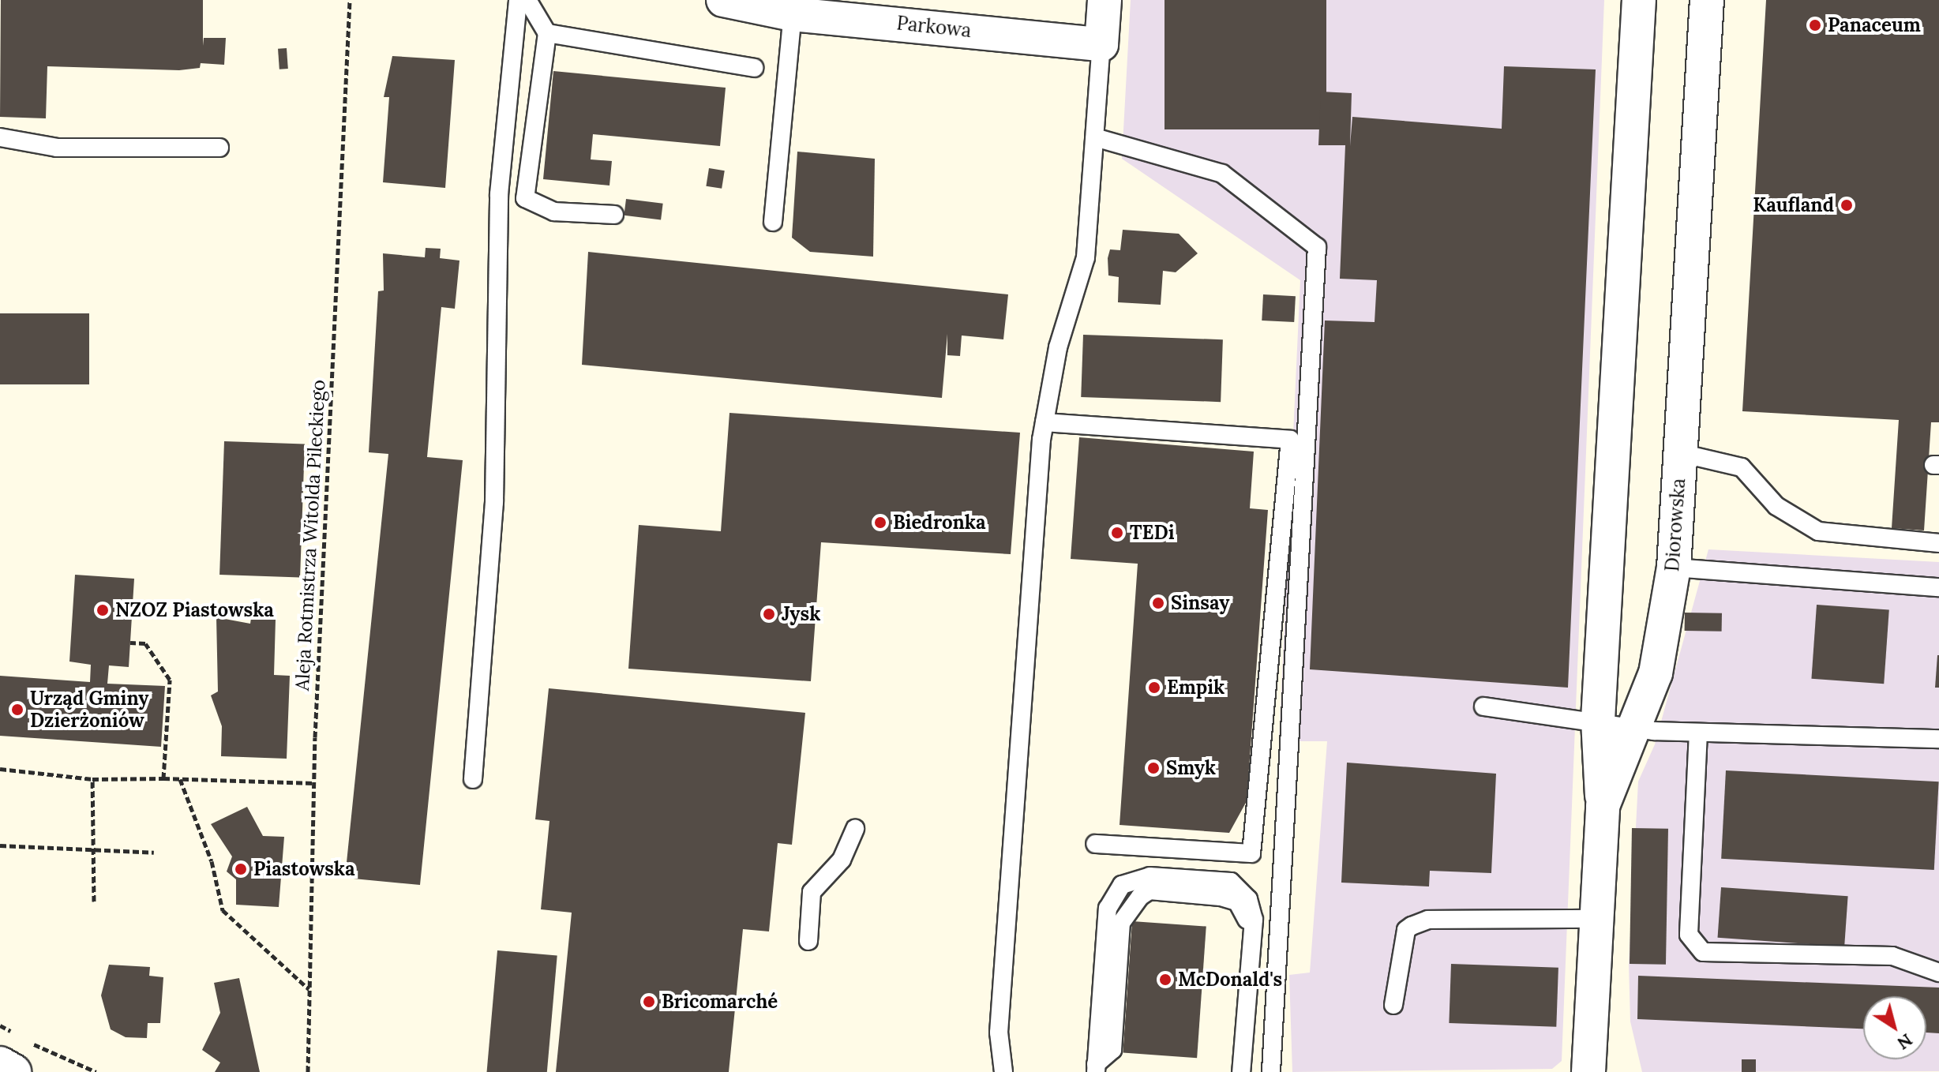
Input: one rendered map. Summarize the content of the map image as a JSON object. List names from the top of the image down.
{
  "streets": {
    "street": ["Parkowa", "Diorowska"],
    "path": ["Aleja Rotmistrza Witolda Pileckiego"]
  },
  "places": [
    "Panaceum",
    "Kaufland",
    "Biedronka",
    "TEDi",
    "Sinsay",
    "NZOZ Piastowska",
    "Jysk",
    "Empik",
    "Urząd Gminy Dzierżoniów",
    "Smyk",
    "Piastowska",
    "McDonald's",
    "Bricomarché"
  ],
  "north": "bottom right"
}
